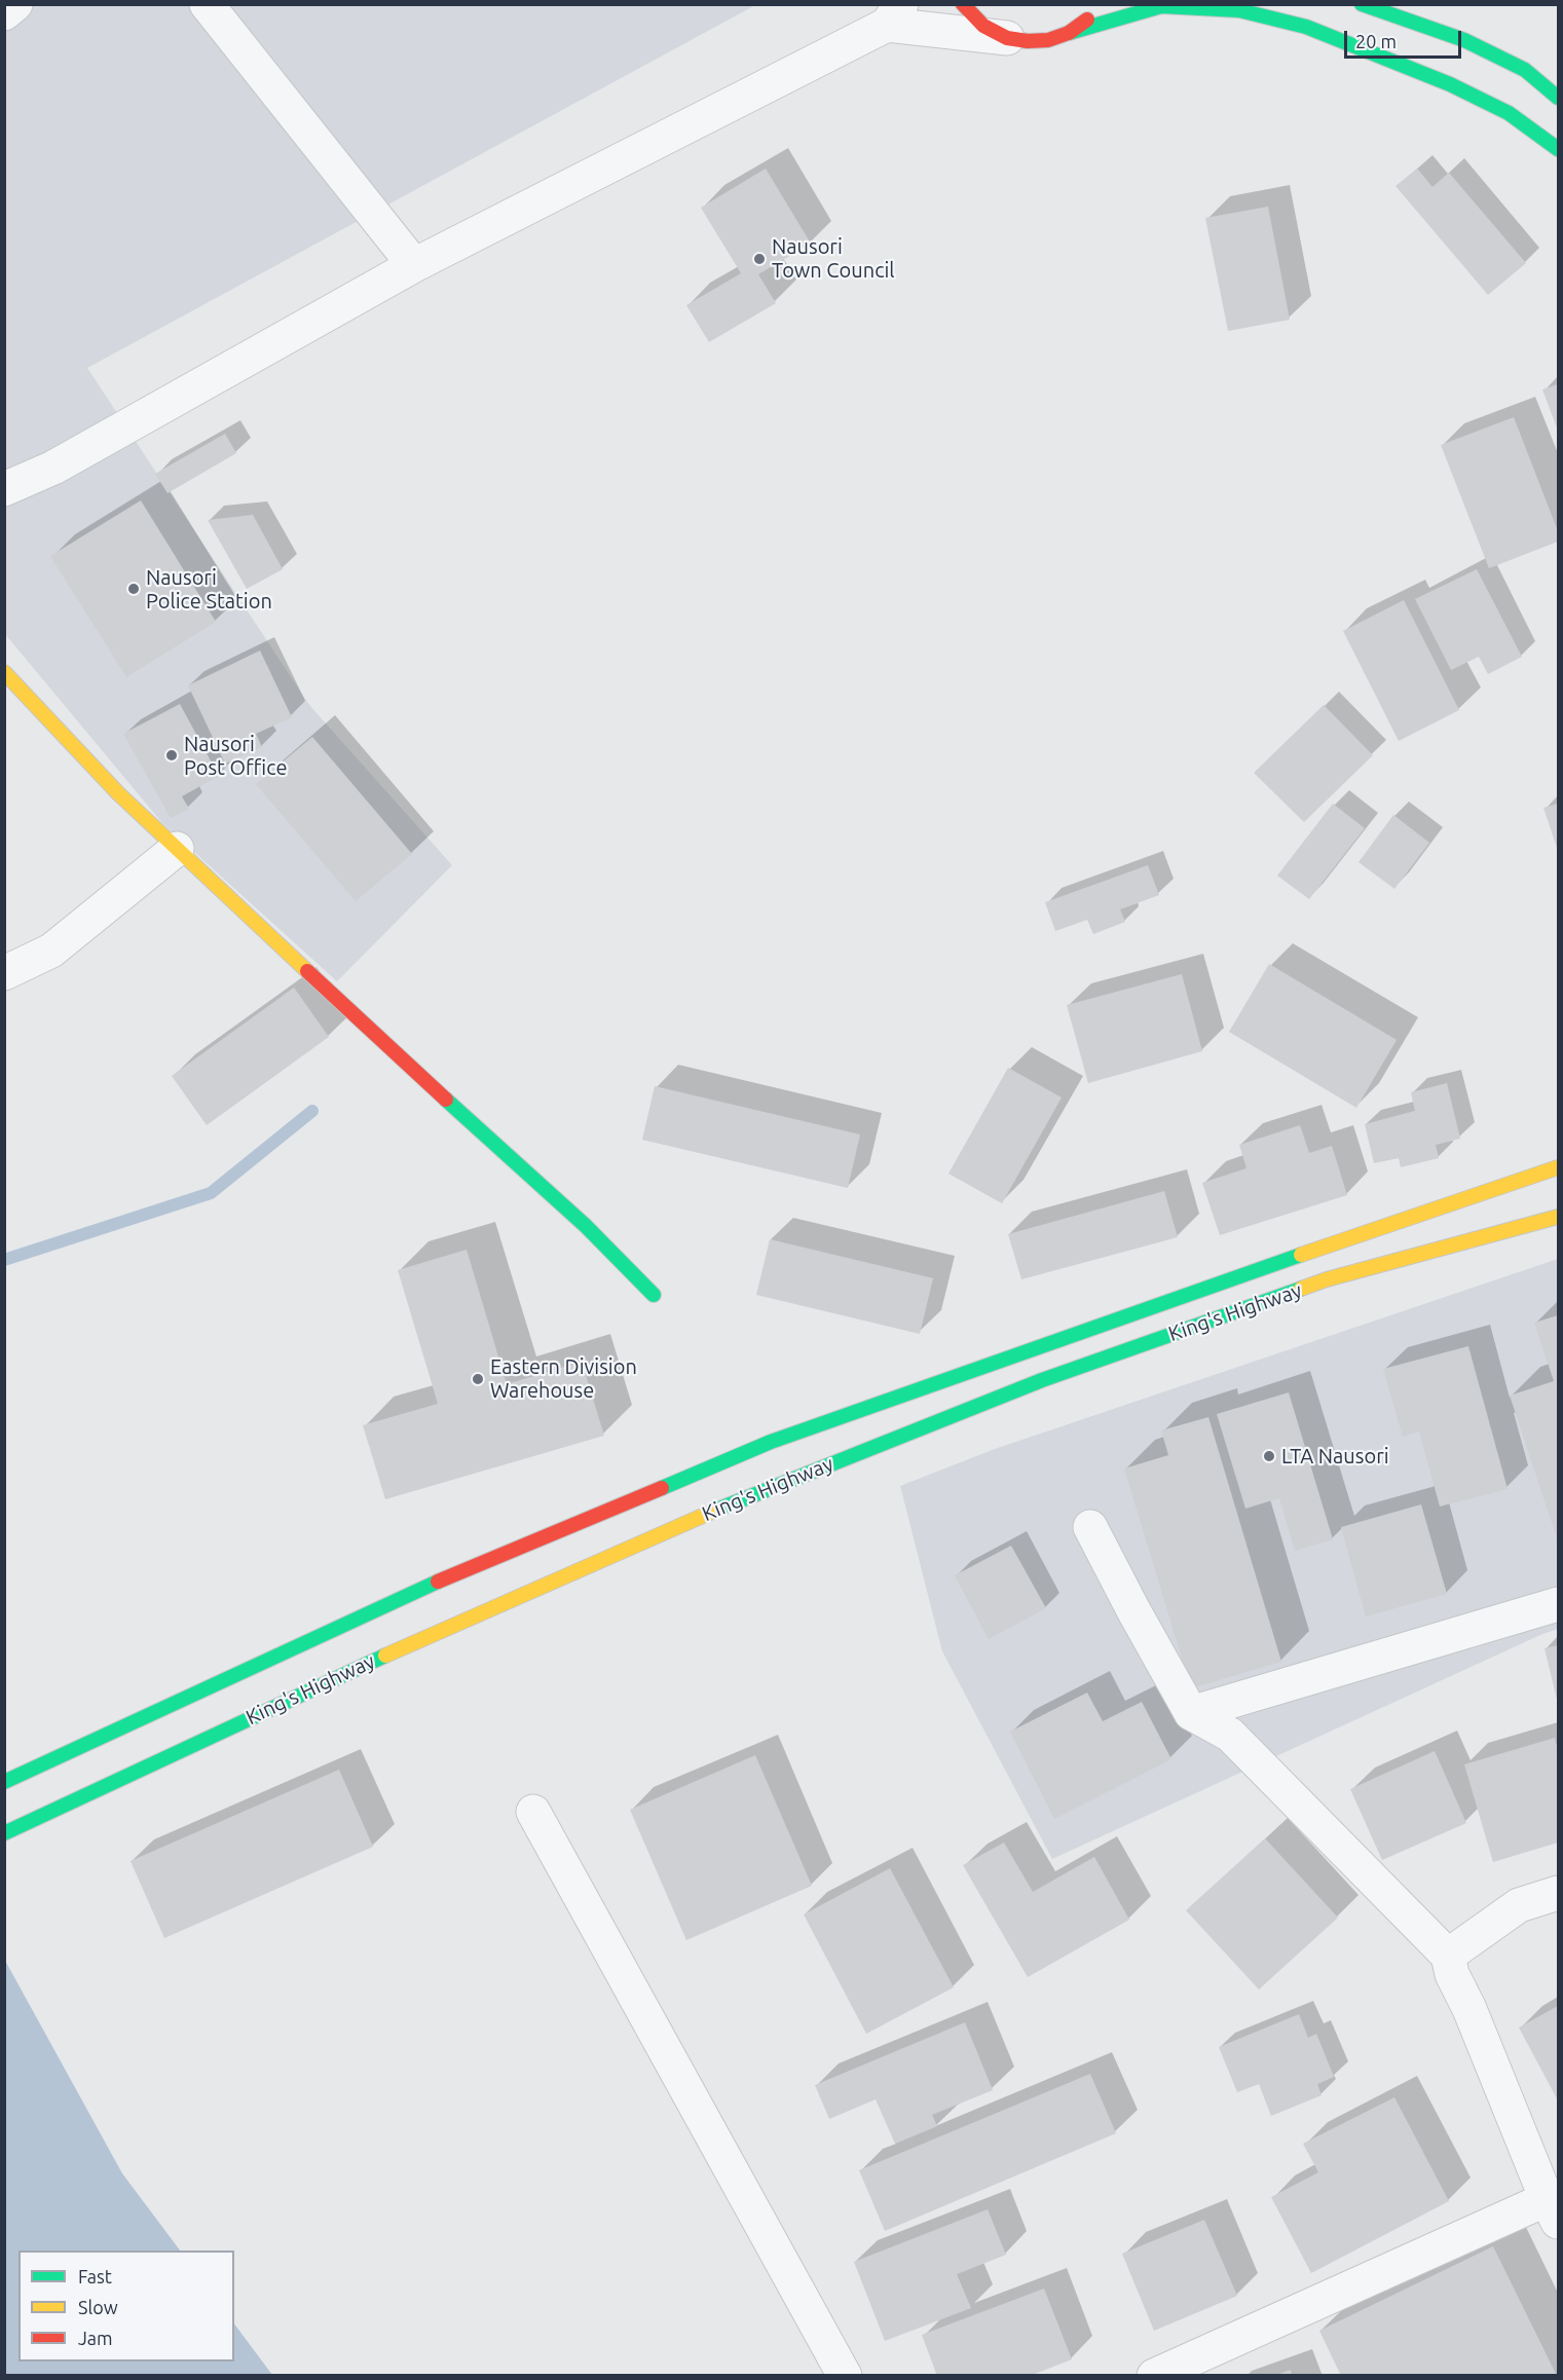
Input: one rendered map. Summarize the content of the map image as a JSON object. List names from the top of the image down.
{
  "streets": {
    "main road": ["King's Highway"]
  },
  "places": [
    "Nausori Town Council",
    "Nausori Police Station",
    "Nausori Post Office",
    "Eastern Division Warehouse",
    "LTA Nausori"
  ],
  "legend": ["Fast", "Slow", "Jam"],
  "scale_bar": "20 m"
}
